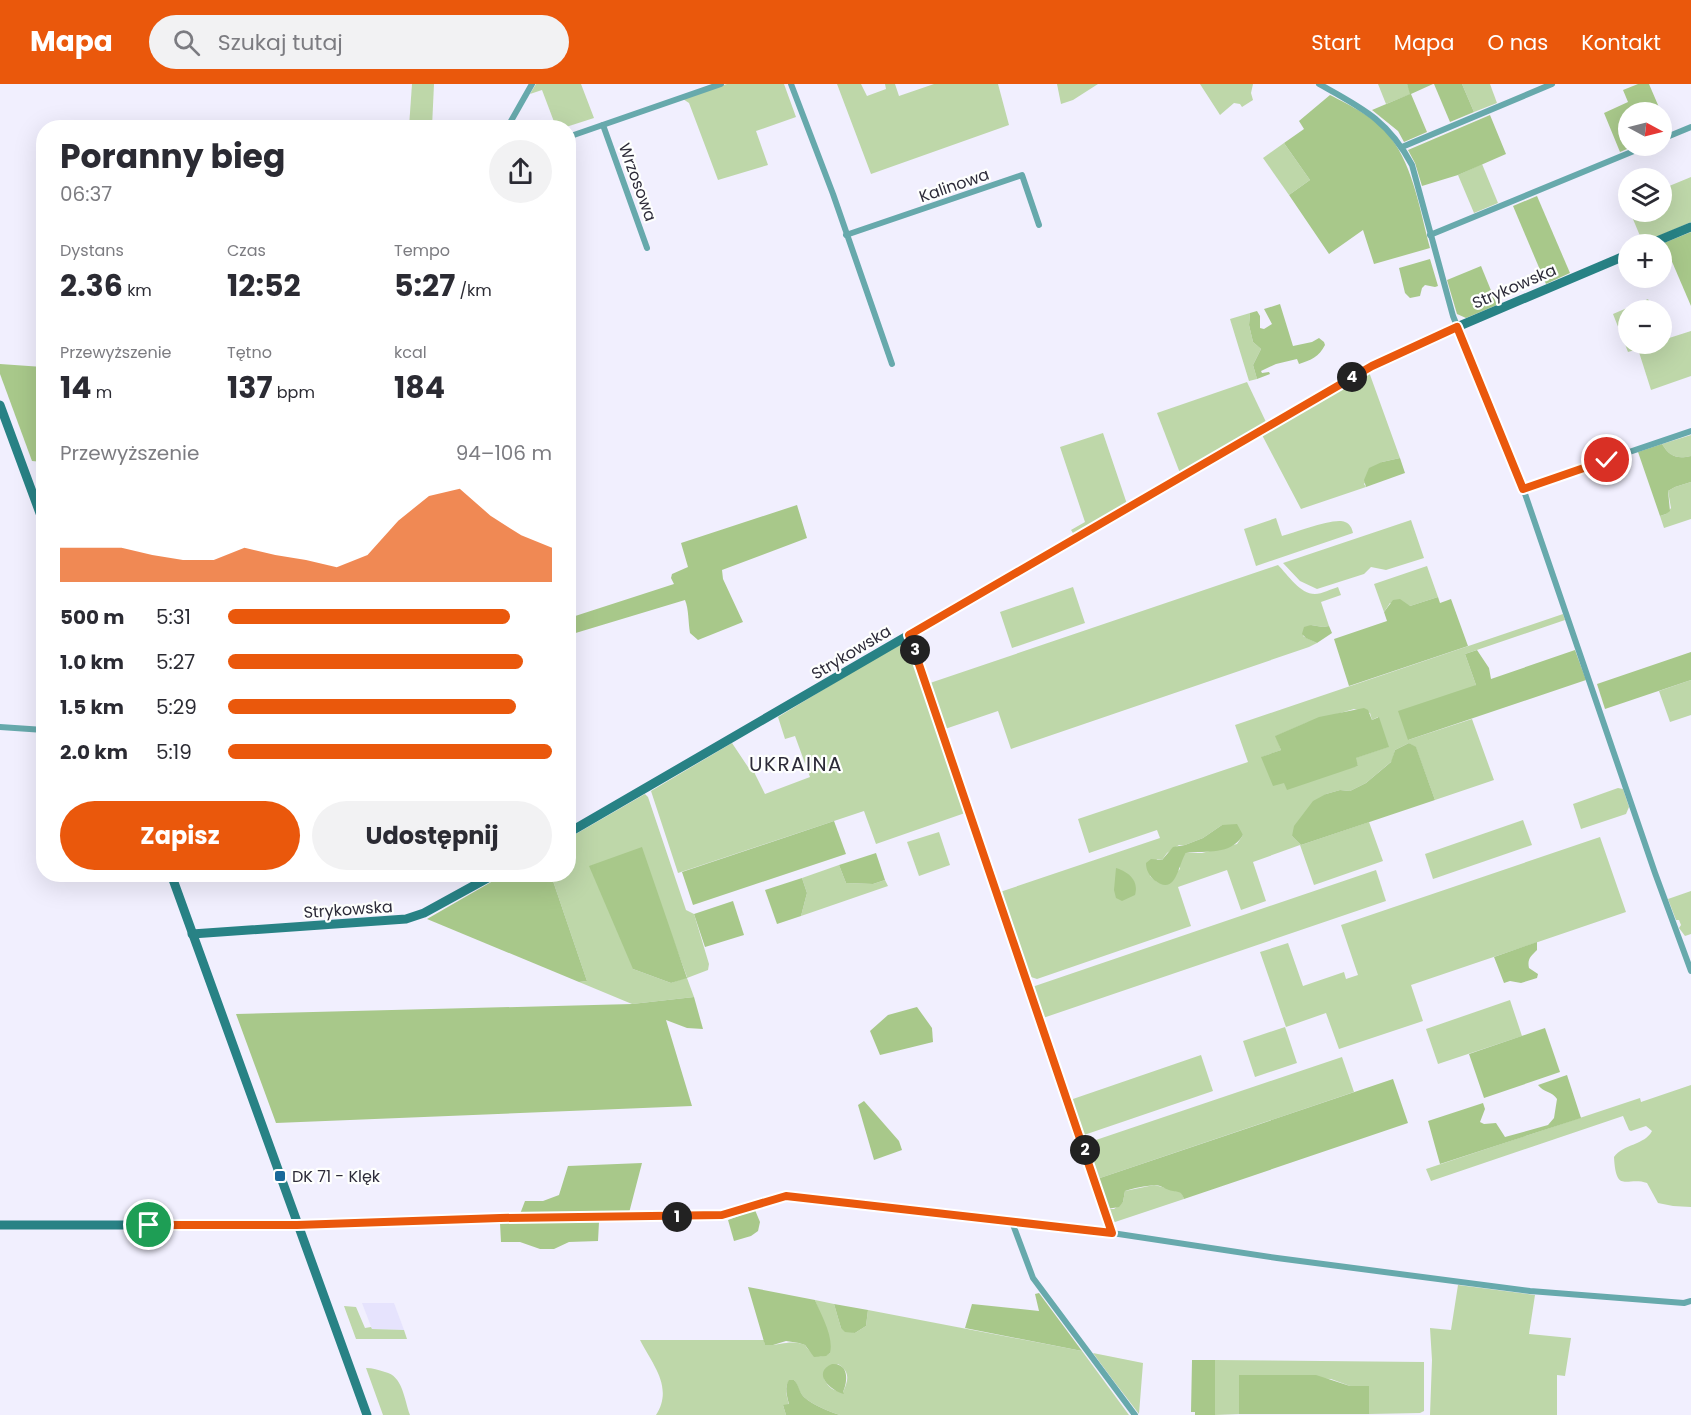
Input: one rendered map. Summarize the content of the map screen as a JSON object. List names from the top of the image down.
{
  "streets": {
    "street": ["Wrzosowa", "Kalinowa", "Strykowska"]
  },
  "districts": ["UKRAINA"],
  "places": {
    "transit": ["DK 71 - Klęk"]
  },
  "north": "right",
  "page": {
    "header": "Mapa",
    "search": "Szukaj tutaj",
    "nav": [
      "Start",
      "Mapa",
      "O nas",
      "Kontakt"
    ],
    "map_buttons": ["+", "−"],
    "heading": ["Poranny bieg", "06:37"],
    "stats": [
      ["Dystans", "2.36 km"],
      ["Czas", "12:52"],
      ["Tempo", "5:27 /km"],
      ["Przewyższenie", "14 m"],
      ["Tętno", "137 bpm"],
      ["kcal", "184"]
    ],
    "pins": [
      "4",
      "3",
      "2",
      "1"
    ],
    "chart": ["Przewyższenie", "94–106 m"],
    "list": [
      {
        "name": "500 m",
        "note": "5:31"
      },
      {
        "name": "1.0 km",
        "note": "5:27"
      },
      {
        "name": "1.5 km",
        "note": "5:29"
      },
      {
        "name": "2.0 km",
        "note": "5:19"
      }
    ],
    "buttons": ["Zapisz", "Udostępnij"]
  }
}
